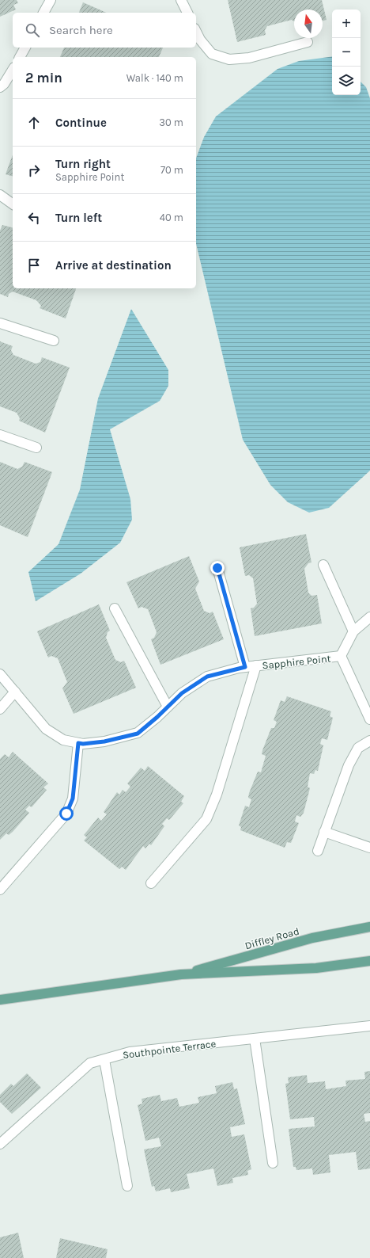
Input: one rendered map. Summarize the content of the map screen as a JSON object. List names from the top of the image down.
{
  "streets": {
    "main road": ["Diffley Road"],
    "street": ["Sapphire Point", "Southpointe Terrace"]
  },
  "north": "top",
  "page": {
    "map_buttons": ["+", "−"],
    "search": "Search here",
    "heading": ["2 min", "Walk · 140 m"],
    "list": [
      ["Continue", "30 m"],
      ["Turn right", "Sapphire Point", "70 m"],
      ["Turn left", "40 m"],
      "Arrive at destination"
    ]
  }
}
